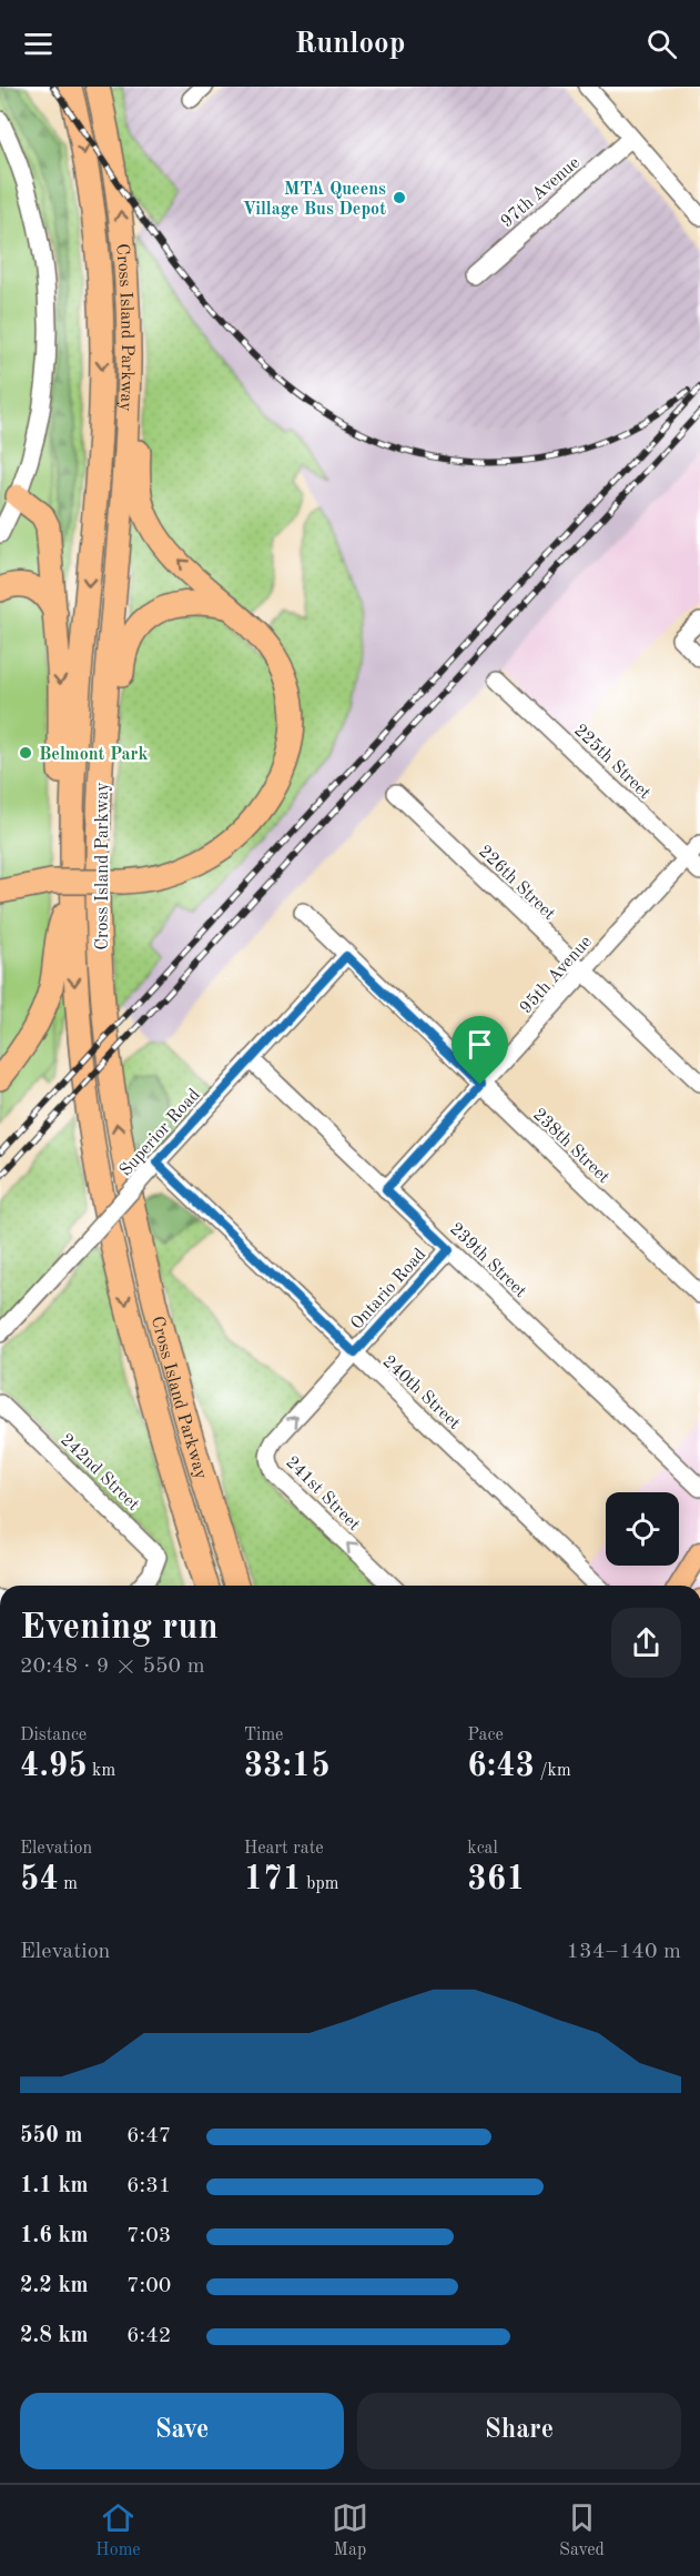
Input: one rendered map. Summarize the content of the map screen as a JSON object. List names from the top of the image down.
{
  "streets": {
    "highway": ["Cross Island Parkway"],
    "street": [
      "97th Avenue",
      "225th Street",
      "226th Street",
      "95th Avenue",
      "Superior Road",
      "238th Street",
      "239th Street",
      "Ontario Road",
      "240th Street",
      "242nd Street",
      "241st Street"
    ]
  },
  "crossings": [
    ["225th Street", "95th Avenue"],
    ["226th Street", "95th Avenue"],
    ["95th Avenue", "238th Street"],
    ["95th Avenue", "239th Street"],
    ["Superior Road", "238th Street"],
    ["Superior Road", "239th Street"],
    ["Superior Road", "240th Street"],
    ["239th Street", "Ontario Road"],
    ["Ontario Road", "240th Street"],
    ["Ontario Road", "241st Street"],
    ["240th Street", "241st Street"]
  ],
  "places": ["MTA Queens Village Bus Depot", "Belmont Park"],
  "page": {
    "header": "Runloop",
    "heading": ["Evening run", "20:48 · 9 × 550 m"],
    "stats": [
      ["Distance", "4.95 km"],
      ["Time", "33:15"],
      ["Pace", "6:43 /km"],
      ["Elevation", "54 m"],
      ["Heart rate", "171 bpm"],
      ["kcal", "361"]
    ],
    "chart": ["Elevation", "134–140 m"],
    "list": [
      {
        "name": "550 m",
        "note": "6:47"
      },
      {
        "name": "1.1 km",
        "note": "6:31"
      },
      {
        "name": "1.6 km",
        "note": "7:03"
      },
      {
        "name": "2.2 km",
        "note": "7:00"
      },
      {
        "name": "2.8 km",
        "note": "6:42"
      }
    ],
    "buttons": ["Save", "Share"],
    "tabs": ["Home", "Map", "Saved"]
  }
}
